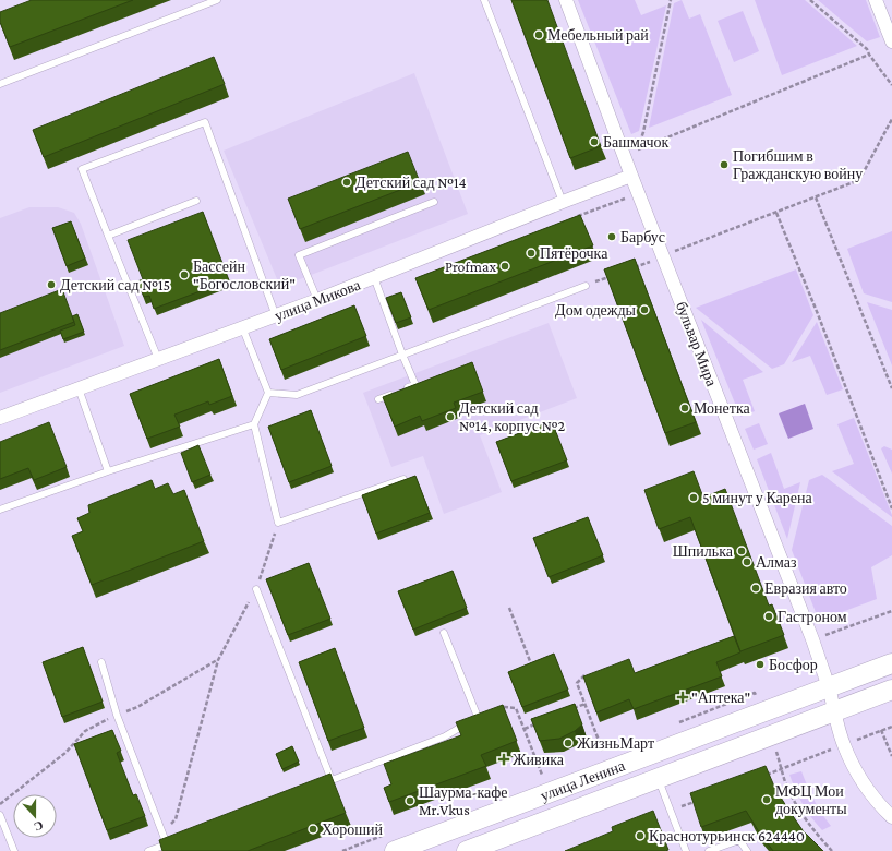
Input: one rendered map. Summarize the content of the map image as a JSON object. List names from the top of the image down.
{
  "streets": {
    "street": ["улица Микова", "бульвар Мира", "улица Ленина"]
  },
  "crossings": [
    ["улица Микова", "бульвар Мира"],
    ["бульвар Мира", "улица Ленина"]
  ],
  "places": {
    "other": [
      "Мебельный рай",
      "Башмачок",
      "Погибшим в Гражданскую войну",
      "Детский сад №14",
      "Барбус",
      "Пятёрочка",
      "Profmax",
      "Бассейн \"Богословский\"",
      "Детский сад №15",
      "Дом одежды",
      "Монетка",
      "Детский сад №14, корпус №2",
      "5 минут у Карена",
      "Шпилька",
      "Алмаз",
      "Евразия авто",
      "Гастроном",
      "Босфор",
      "ЖизньМарт",
      "МФЦ Мои документы",
      "Шаурма-кафе Mr.Vkus",
      "Хороший",
      "Краснотурьинск 624440"
    ],
    "health": ["\"Аптека\"", "Живика"]
  },
  "north": "bottom"
}
